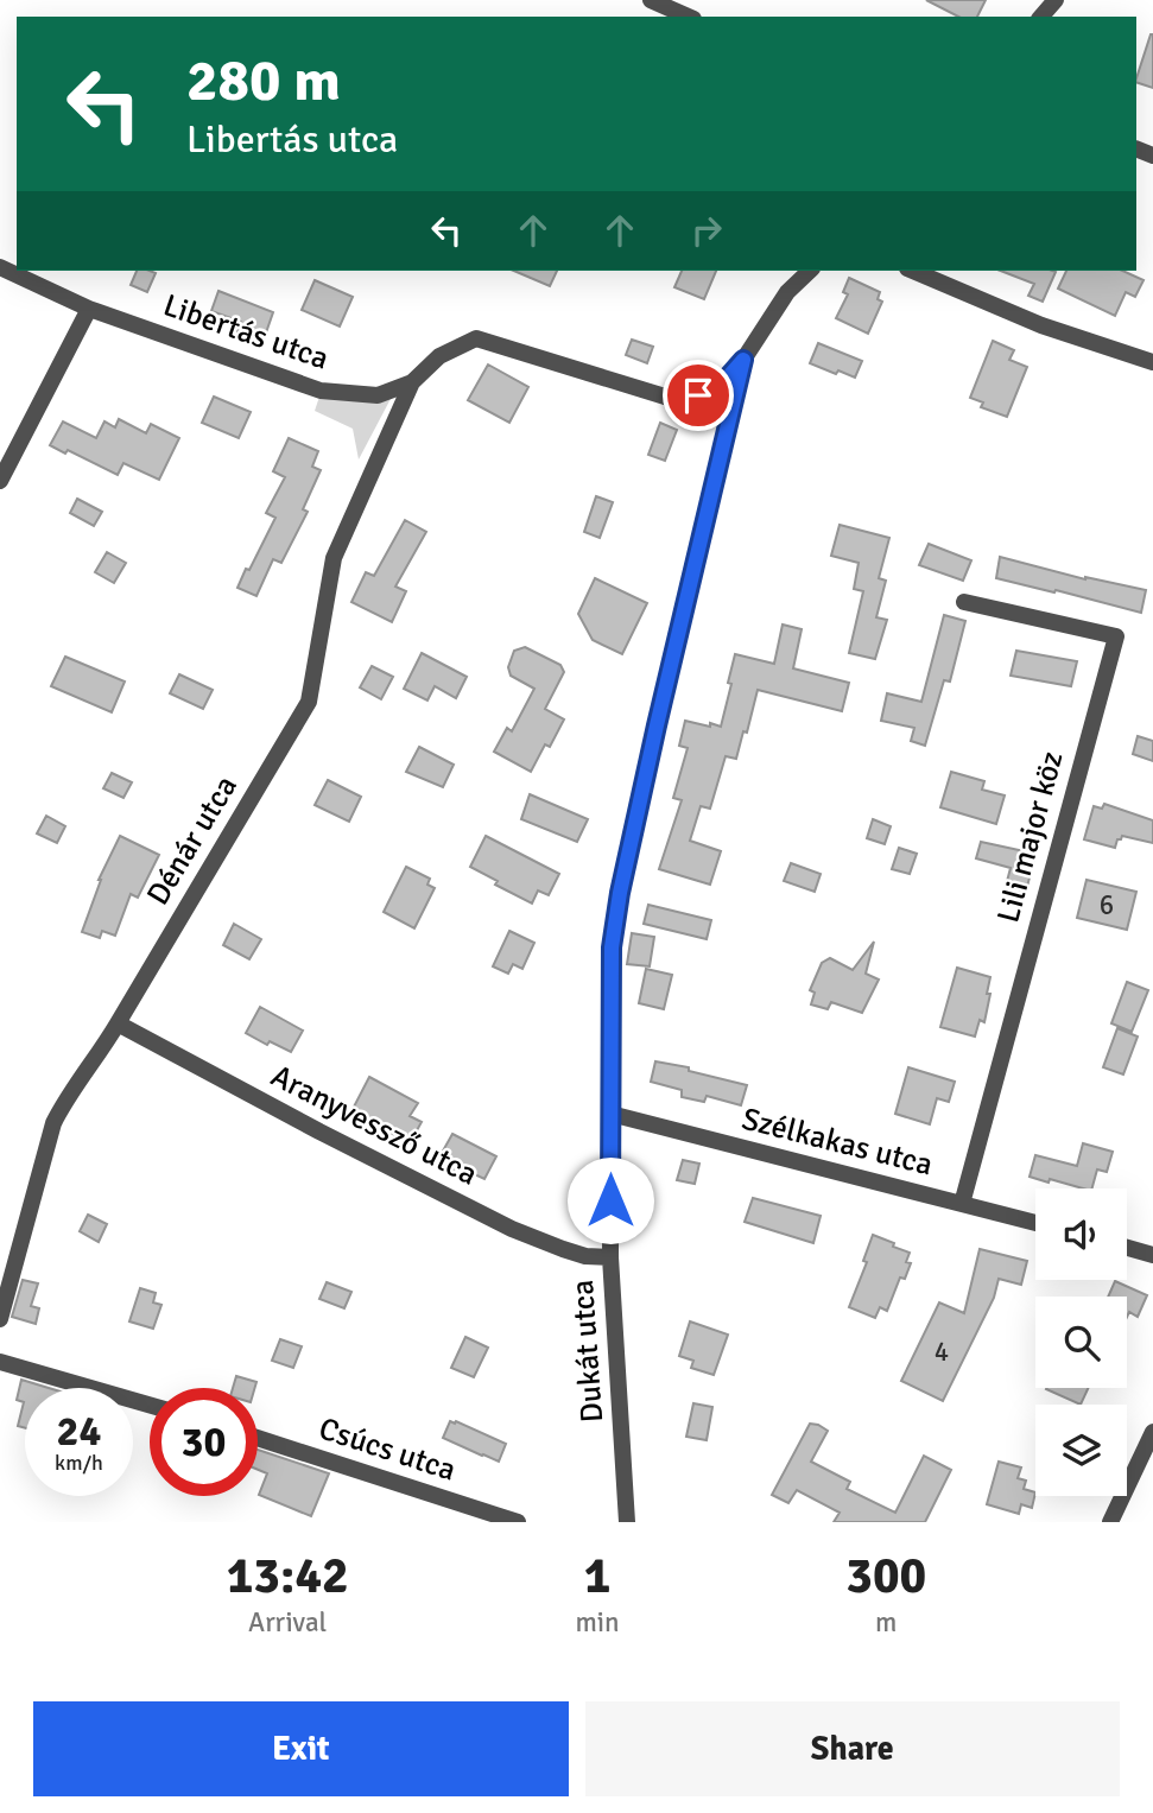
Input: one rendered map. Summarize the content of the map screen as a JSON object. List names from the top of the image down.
{
  "streets": {
    "street": [
      "Libertás utca",
      "Lili major köz",
      "Dénár utca",
      "Aranyvessző utca",
      "Szélkakas utca",
      "Dukát utca",
      "Csúcs utca"
    ]
  },
  "crossings": [
    ["Libertás utca", "Dénár utca"],
    ["Libertás utca", "Dukát utca"],
    ["Lili major köz", "Szélkakas utca"],
    ["Dénár utca", "Aranyvessző utca"],
    ["Aranyvessző utca", "Dukát utca"],
    ["Szélkakas utca", "Dukát utca"]
  ],
  "house_numbers": ["6", "4"],
  "page": {
    "turn": ["280 m", "Libertás utca"],
    "speed": "24 km/h",
    "limit": "30",
    "eta": [
      "13:42",
      "Arrival",
      "1",
      "min",
      "300",
      "m"
    ],
    "buttons": ["Exit", "Share"]
  }
}
